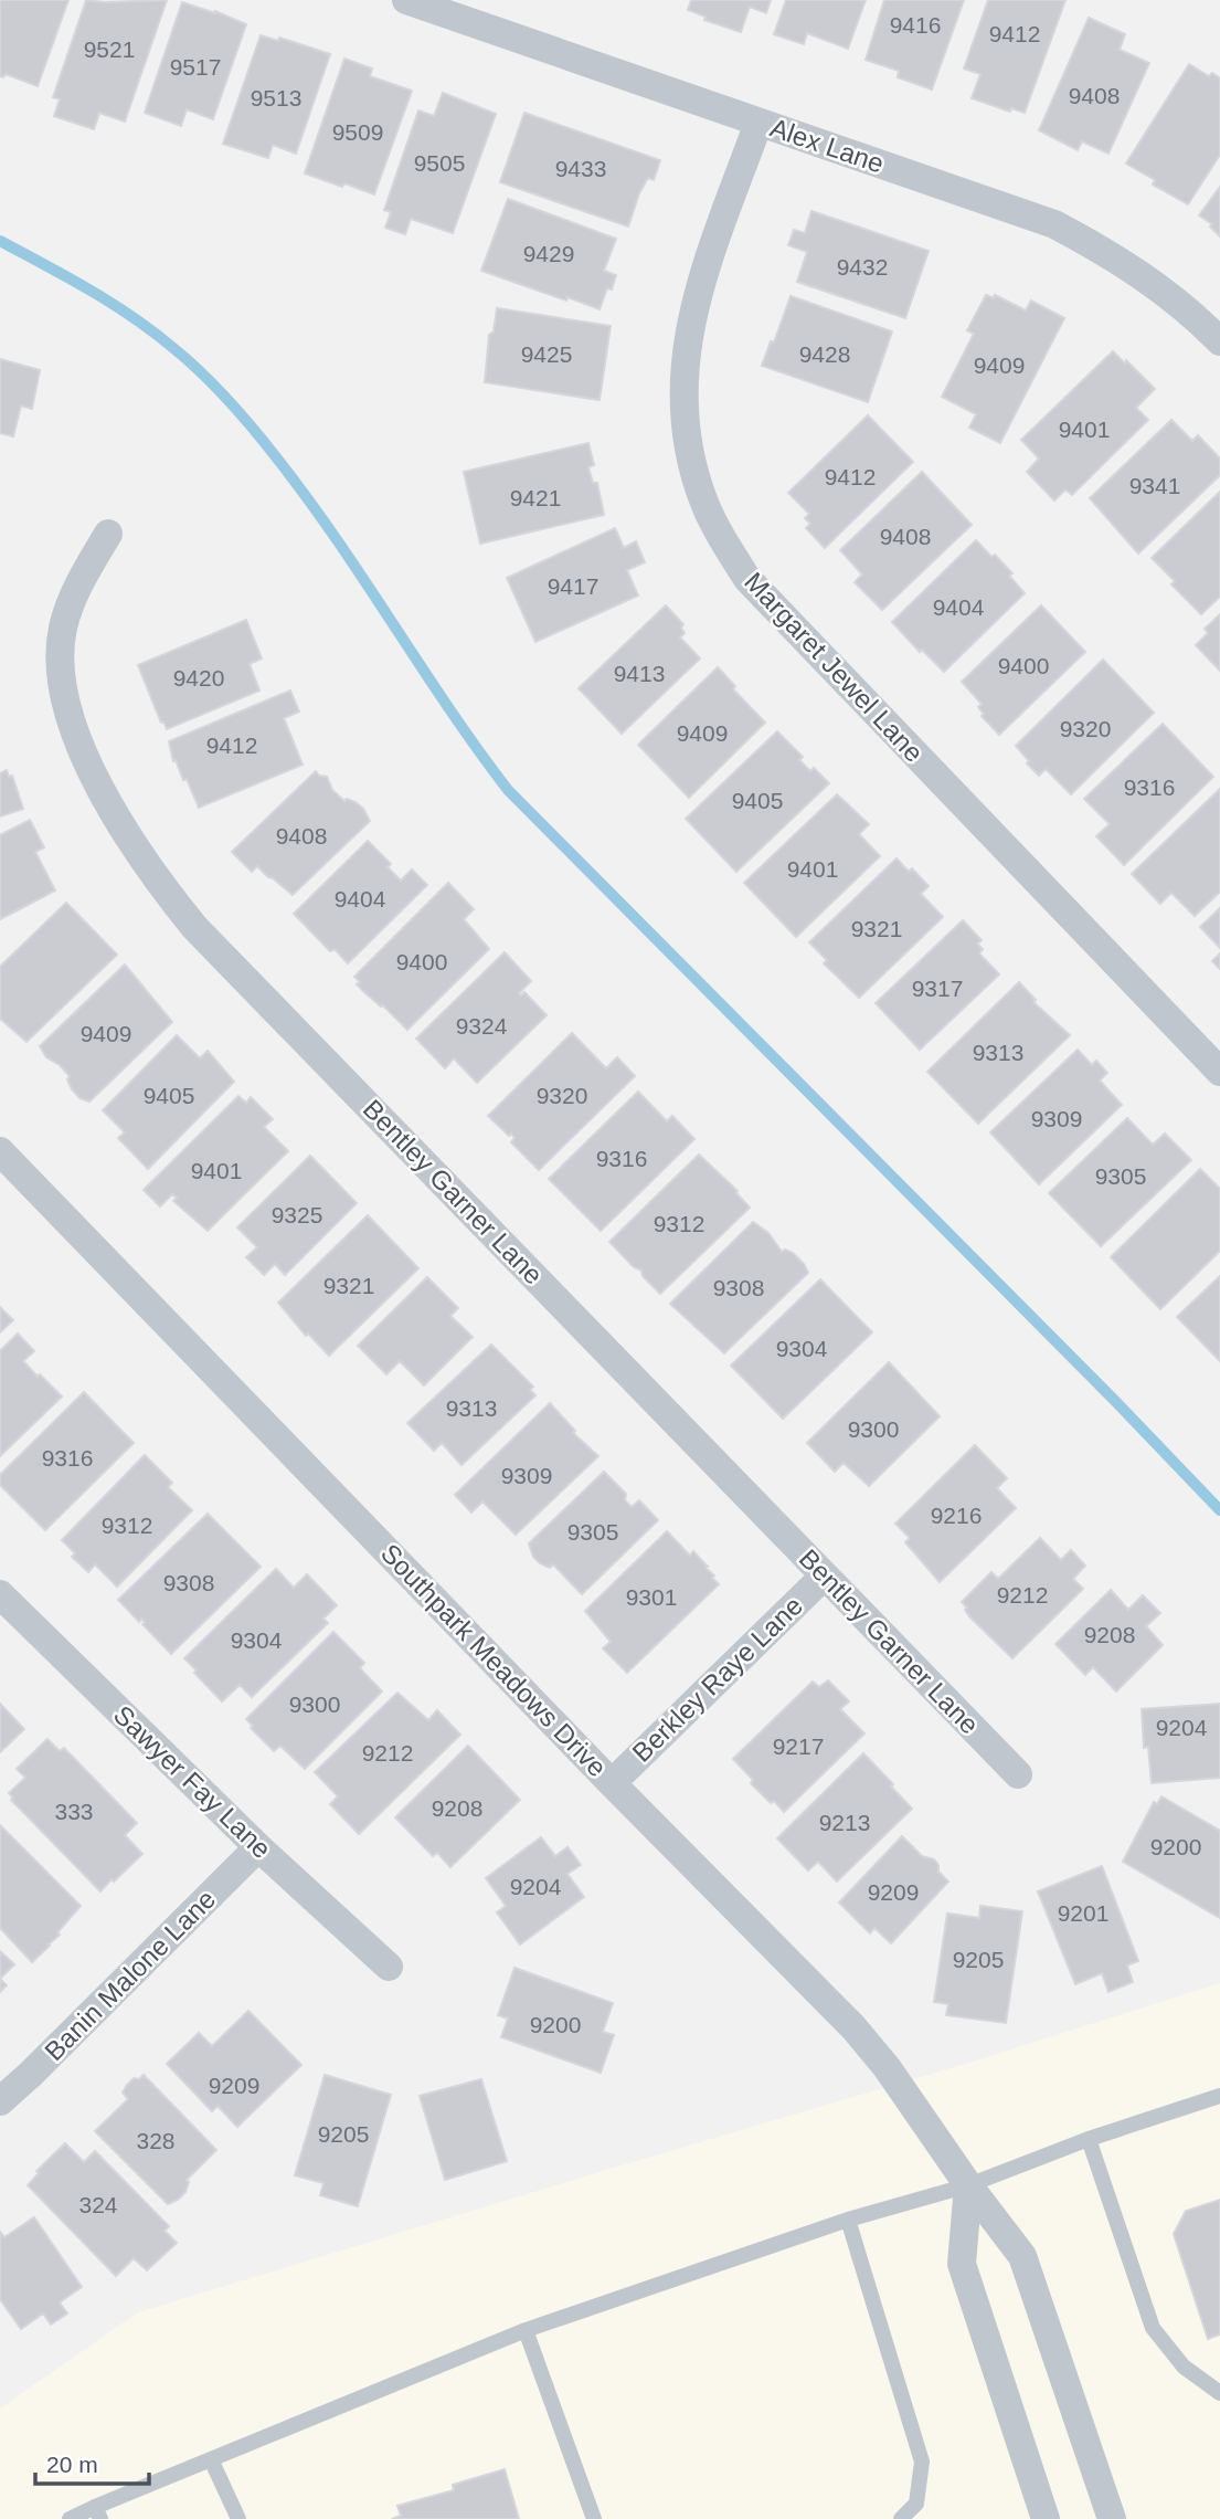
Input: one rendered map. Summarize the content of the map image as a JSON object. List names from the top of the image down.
{
  "streets": {
    "street": [
      "Alex Lane",
      "Margaret Jewel Lane",
      "Bentley Garner Lane",
      "Southpark Meadows Drive",
      "Berkley Raye Lane",
      "Sawyer Fay Lane",
      "Banin Malone Lane"
    ]
  },
  "crossings": [
    ["Alex Lane", "Margaret Jewel Lane"],
    ["Bentley Garner Lane", "Berkley Raye Lane"],
    ["Southpark Meadows Drive", "Berkley Raye Lane"],
    ["Sawyer Fay Lane", "Banin Malone Lane"]
  ],
  "house_numbers": [
    "9416",
    "9412",
    "9521",
    "9517",
    "9408",
    "9513",
    "9509",
    "9505",
    "9433",
    "9429",
    "9432",
    "9425",
    "9428",
    "9409",
    "9401",
    "9412",
    "9341",
    "9421",
    "9408",
    "9417",
    "9404",
    "9400",
    "9413",
    "9420",
    "9320",
    "9409",
    "9412",
    "9316",
    "9405",
    "9408",
    "9401",
    "9404",
    "9321",
    "9400",
    "9317",
    "9324",
    "9409",
    "9313",
    "9405",
    "9320",
    "9309",
    "9316",
    "9401",
    "9305",
    "9325",
    "9312",
    "9321",
    "9308",
    "9304",
    "9313",
    "9300",
    "9316",
    "9309",
    "9216",
    "9312",
    "9305",
    "9308",
    "9212",
    "9301",
    "9208",
    "9304",
    "9300",
    "9204",
    "9217",
    "9212",
    "9208",
    "333",
    "9213",
    "9200",
    "9204",
    "9209",
    "9201",
    "9205",
    "9200",
    "9209",
    "9205",
    "328",
    "324"
  ],
  "scale_bar": "20 m"
}
